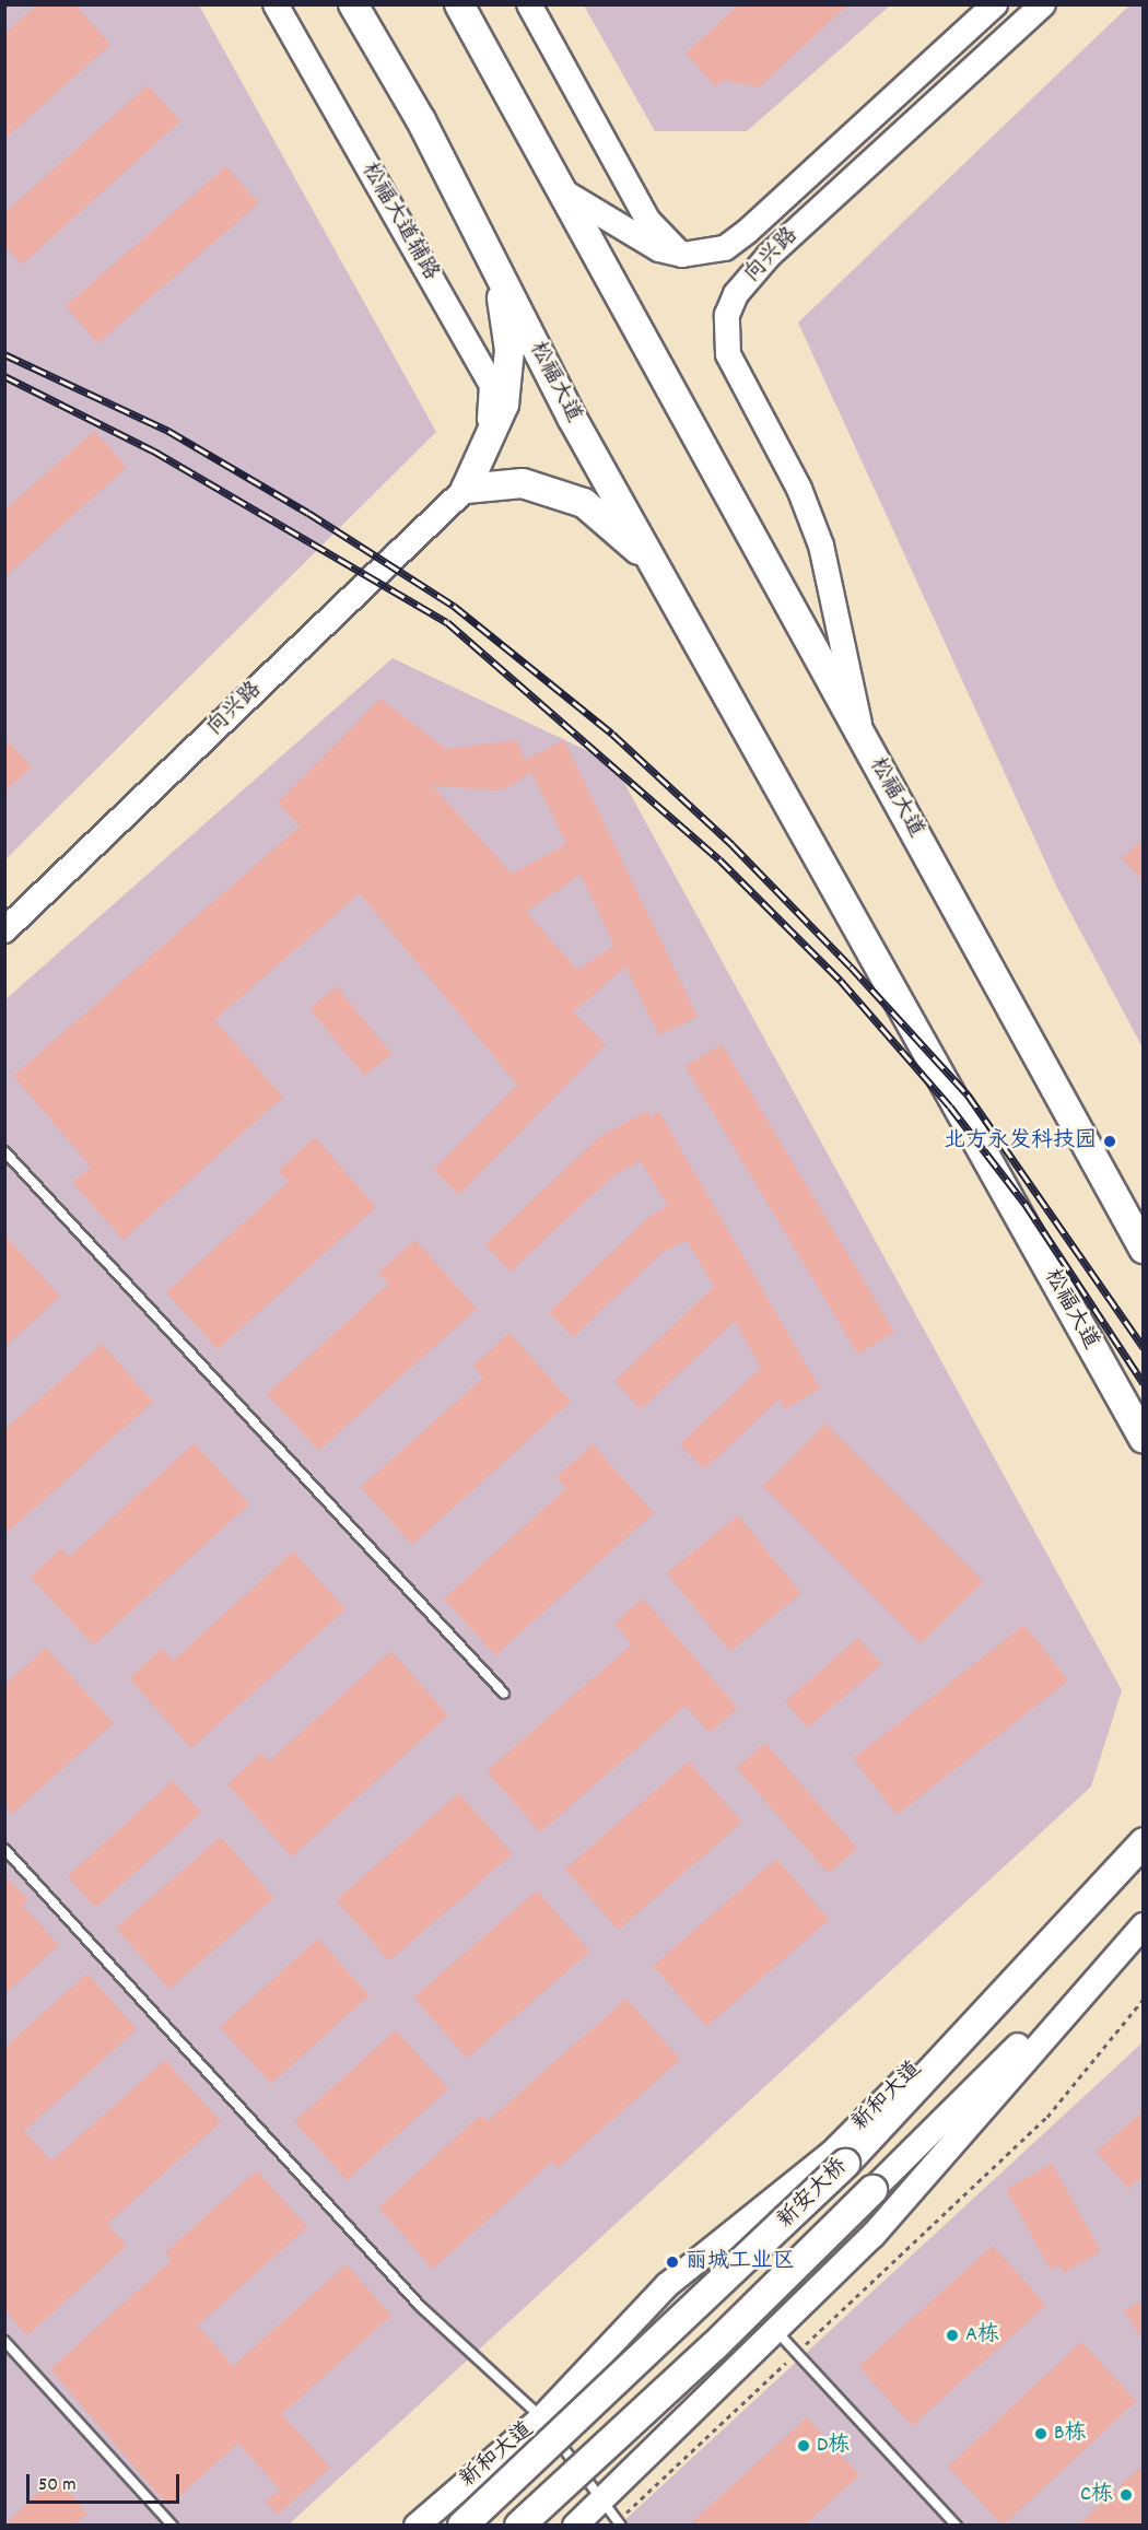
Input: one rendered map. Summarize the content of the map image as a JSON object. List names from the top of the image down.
{
  "streets": {
    "main road": [
      "松福大道辅路",
      "向兴路",
      "松福大道",
      "新和大道",
      "新安大桥"
    ]
  },
  "crossings": [
    ["松福大道辅路", "松福大道"],
    ["向兴路", "松福大道"],
    ["新和大道", "新安大桥"]
  ],
  "places": [
    "北方永发科技园",
    "丽城工业区",
    "A栋",
    "B栋",
    "D栋",
    "C栋"
  ],
  "scale_bar": "50 m"
}
